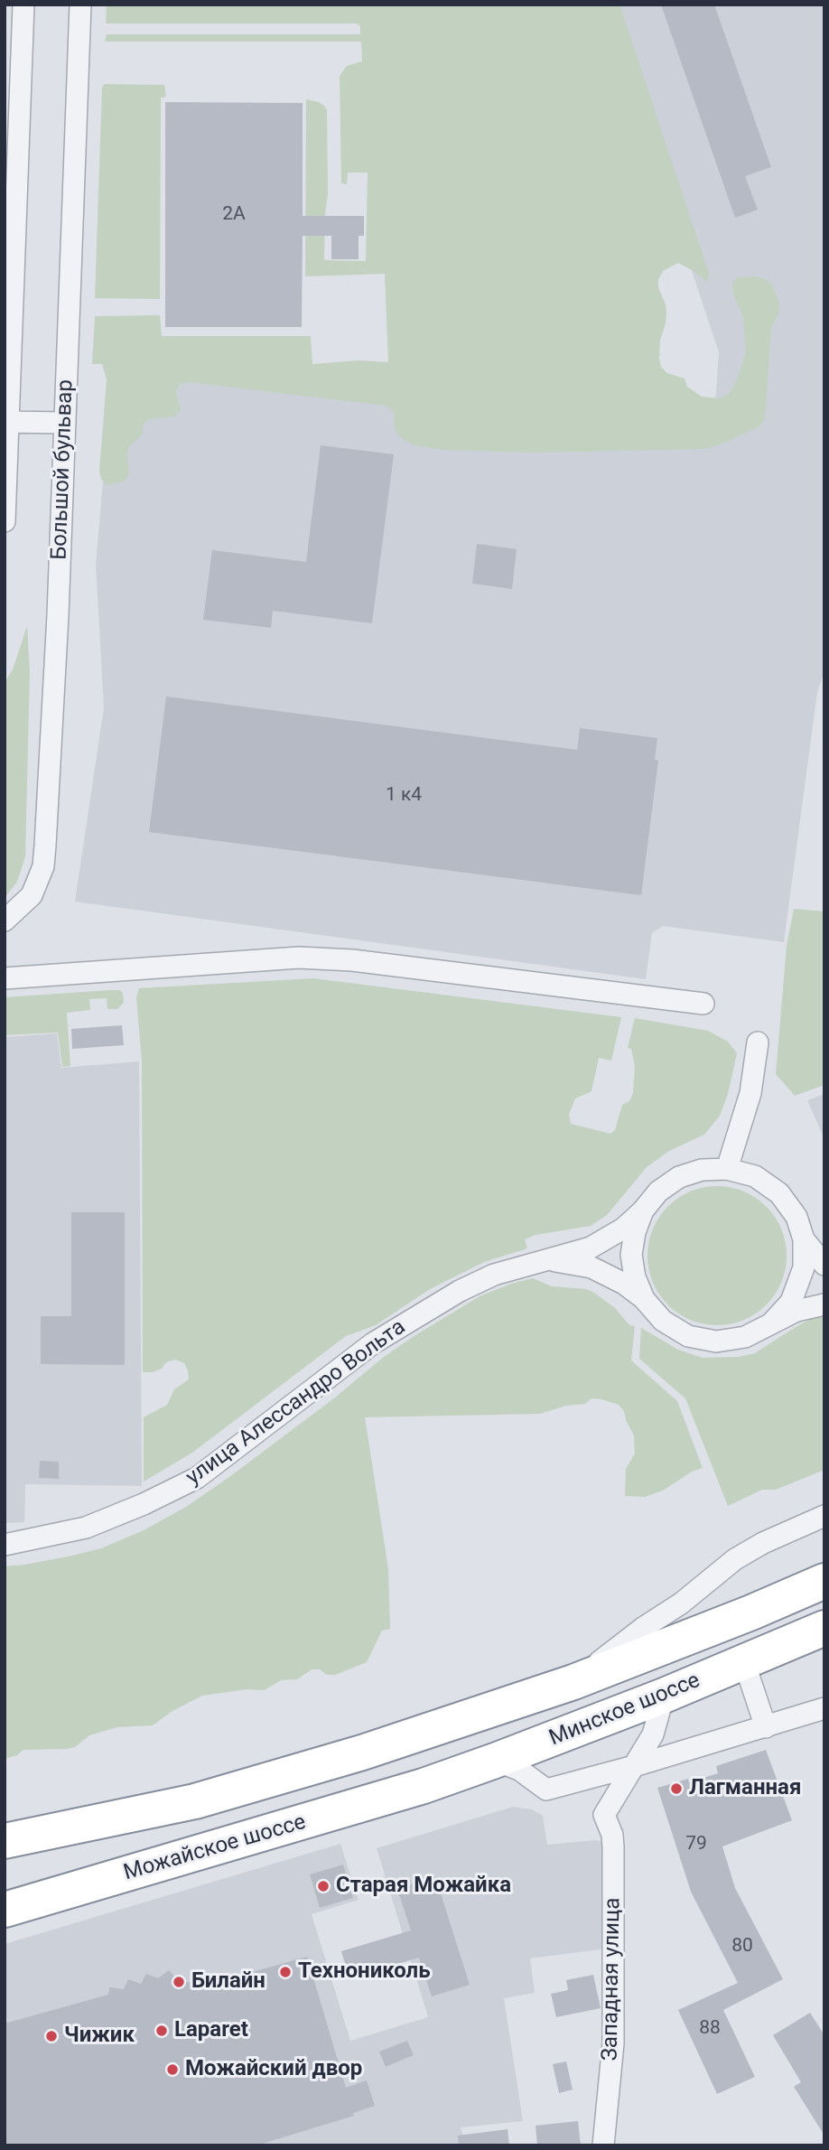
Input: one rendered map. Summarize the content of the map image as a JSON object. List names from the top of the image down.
{
  "streets": {
    "highway": ["Минское шоссе", "Можайское шоссе"],
    "street": ["Большой бульвар", "улица Алессандро Вольта", "Западная улица"]
  },
  "crossings": [
    ["Минское шоссе", "Можайское шоссе"]
  ],
  "places": [
    "Лагманная",
    "Старая Можайка",
    "Технониколь",
    "Билайн",
    "Laparet",
    "Чижик",
    "Можайский двор"
  ],
  "house_numbers": [
    "2А",
    "1 к4",
    "79",
    "80",
    "88"
  ]
}
